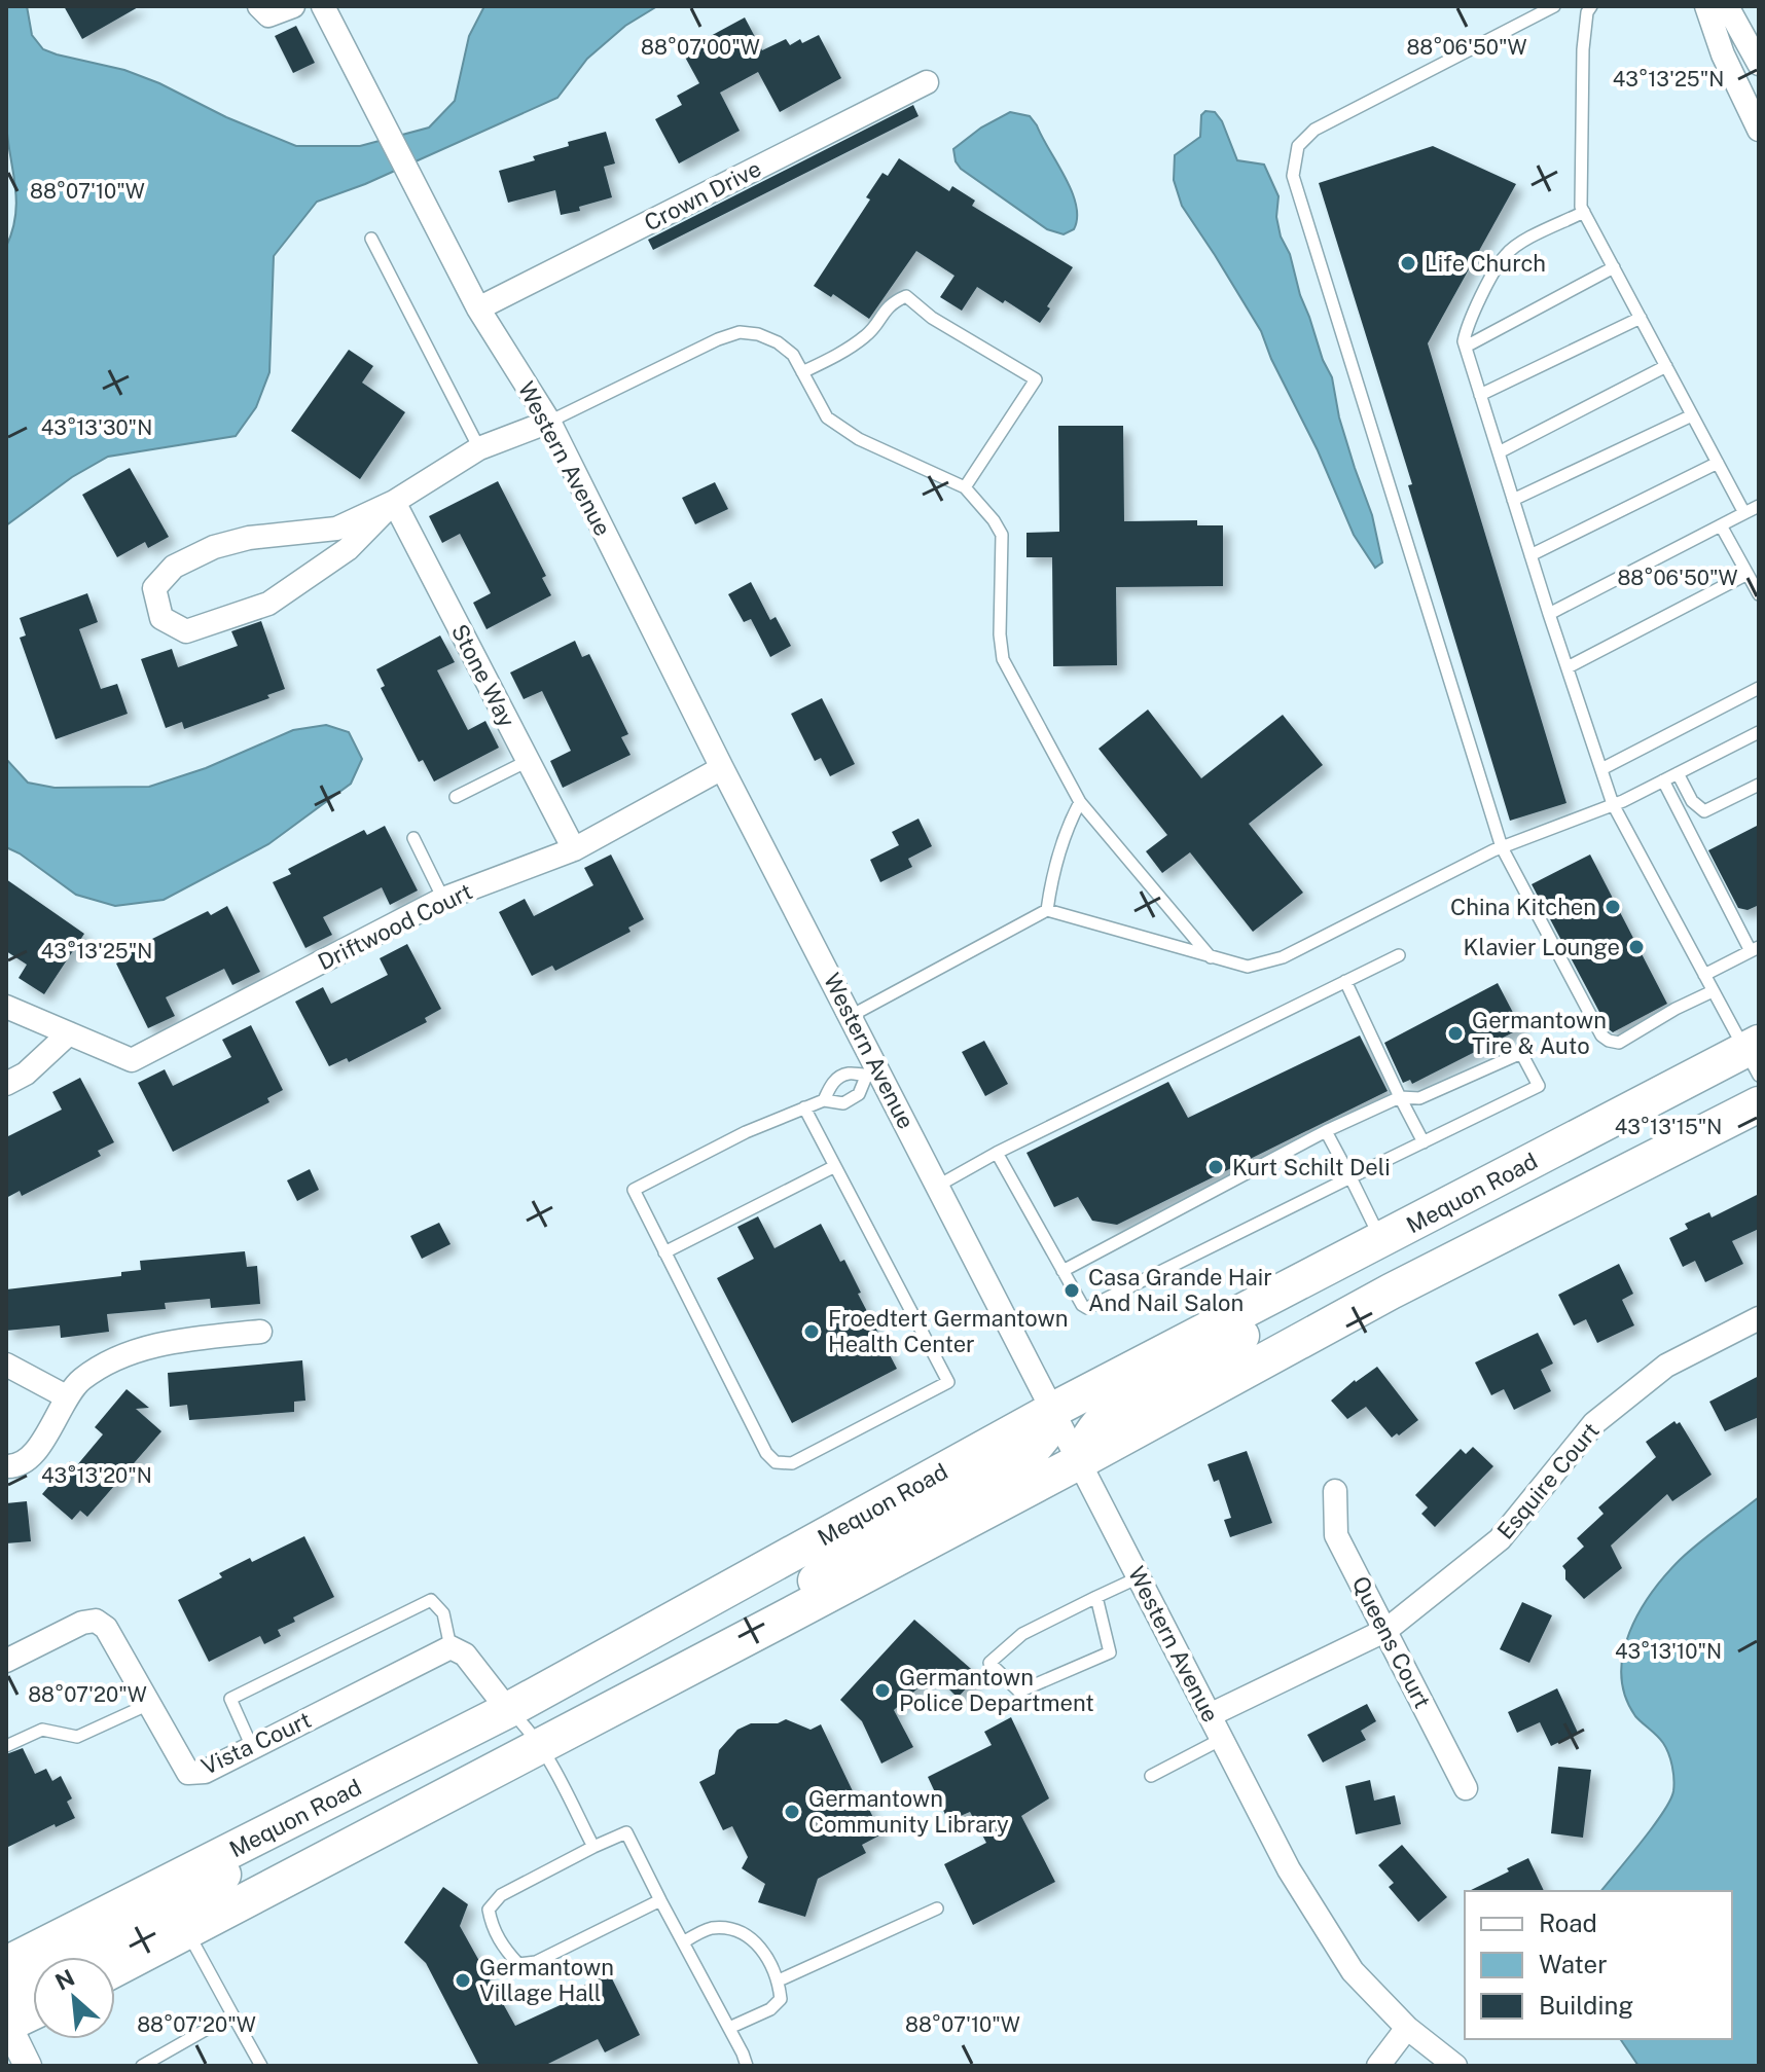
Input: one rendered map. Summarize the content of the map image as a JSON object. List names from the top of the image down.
{
  "streets": {
    "main road": ["Mequon Road"],
    "street": [
      "Crown Drive",
      "Western Avenue",
      "Stone Way",
      "Driftwood Court",
      "Esquire Court",
      "Queens Court",
      "Vista Court"
    ]
  },
  "crossings": [
    ["Crown Drive", "Western Avenue"],
    ["Western Avenue", "Driftwood Court"],
    ["Western Avenue", "Mequon Road"],
    ["Western Avenue", "Esquire Court"],
    ["Stone Way", "Driftwood Court"],
    ["Esquire Court", "Queens Court"]
  ],
  "places": [
    "Life Church",
    "China Kitchen",
    "Klavier Lounge",
    "Germantown Tire & Auto",
    "Kurt Schilt Deli",
    "Casa Grande Hair And Nail Salon",
    "Froedtert Germantown Health Center",
    "Germantown Police Department",
    "Germantown Community Library",
    "Germantown Village Hall"
  ],
  "legend": ["Road", "Water", "Building"],
  "north": "top left",
  "coordinates": [
    "88°07'00\"W",
    "88°06'50\"W",
    "43°13'25\"N",
    "88°07'10\"W",
    "43°13'30\"N",
    "43°13'15\"N",
    "43°13'20\"N",
    "43°13'10\"N",
    "88°07'20\"W"
  ]
}
